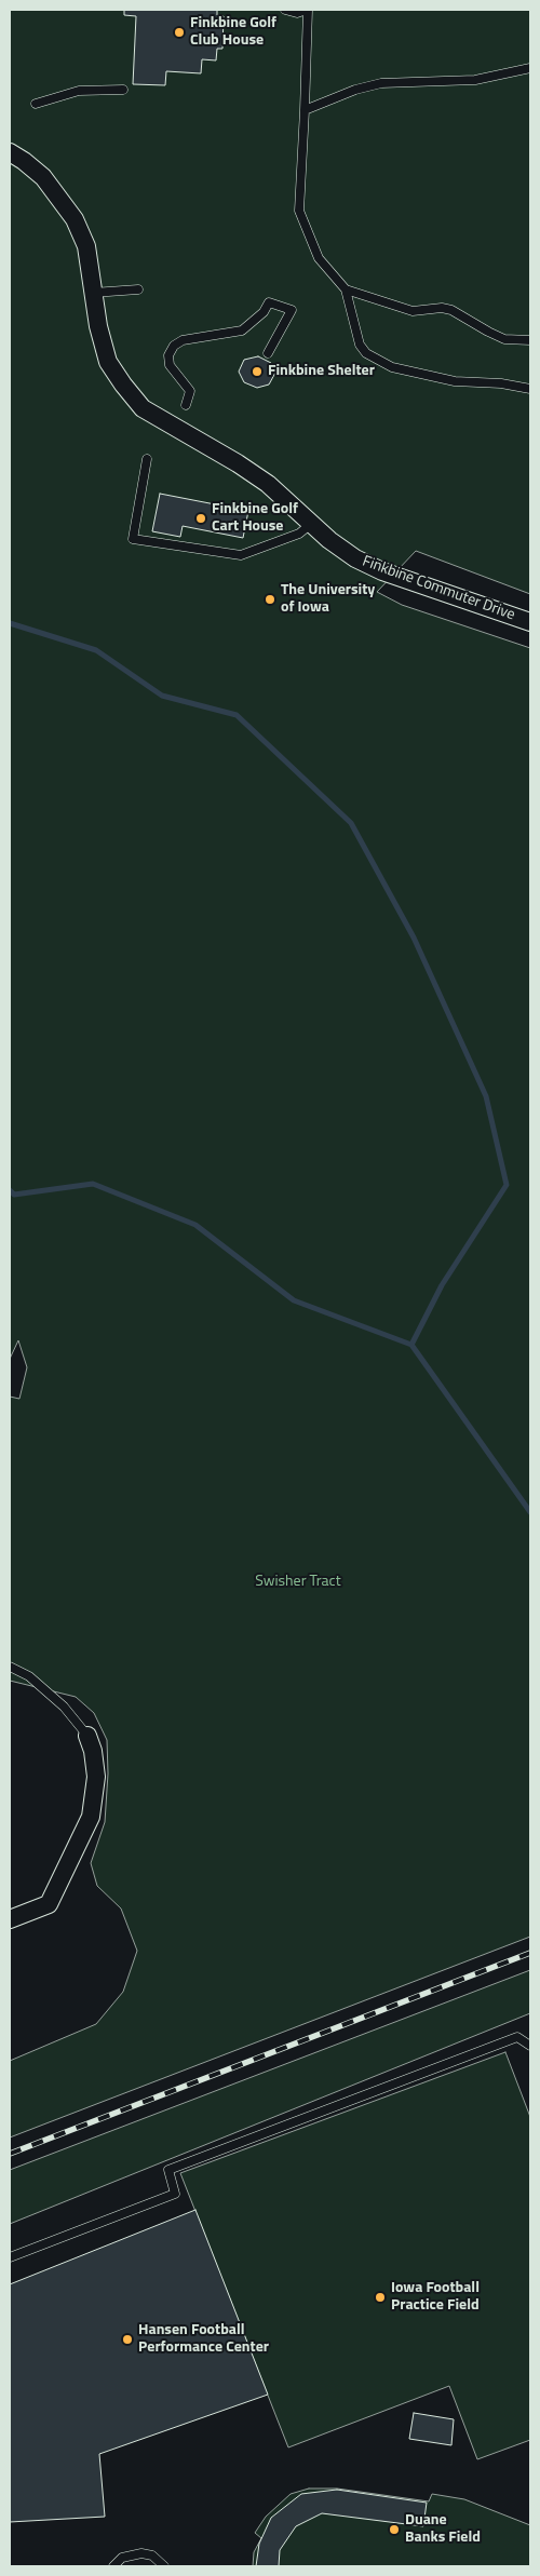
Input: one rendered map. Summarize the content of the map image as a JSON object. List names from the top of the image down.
{
  "streets": {
    "street": ["Finkbine Commuter Drive"]
  },
  "parks": ["Swisher Tract"],
  "places": [
    "Finkbine Golf Club House",
    "Finkbine Shelter",
    "Finkbine Golf Cart House",
    "The University of Iowa",
    "Iowa Football Practice Field",
    "Hansen Football Performance Center",
    "Duane Banks Field"
  ]
}
